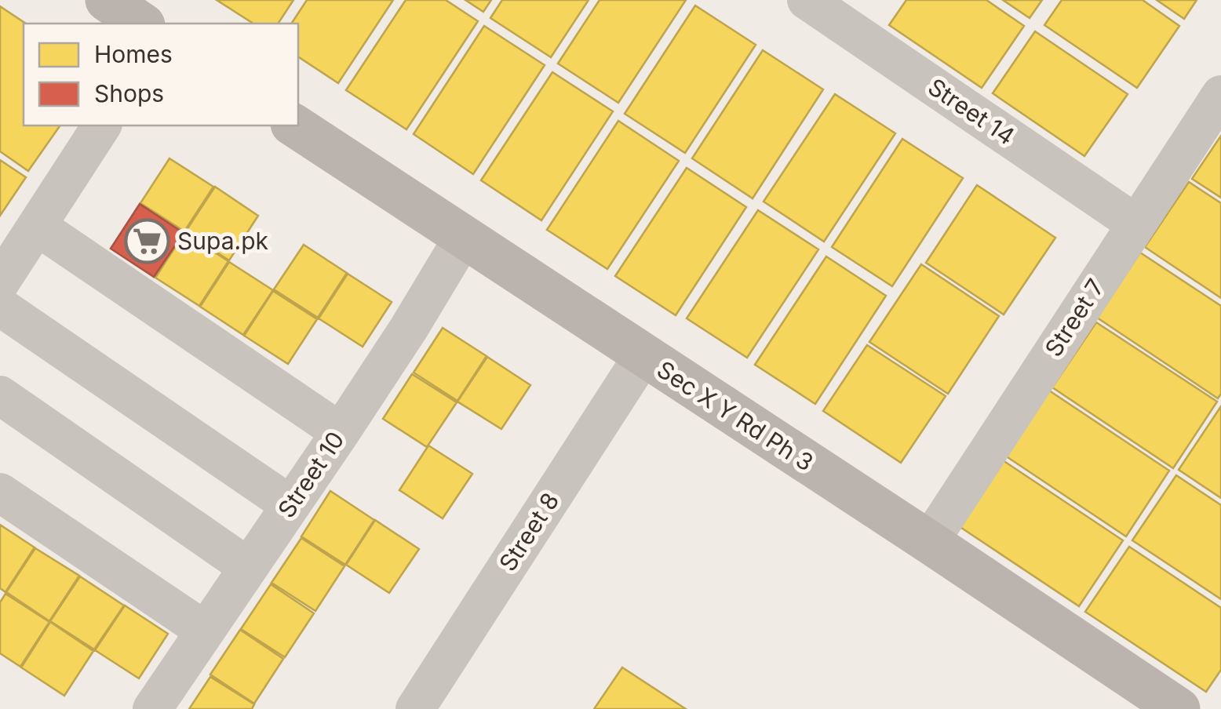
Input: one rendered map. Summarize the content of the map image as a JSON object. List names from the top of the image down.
{
  "streets": {
    "street": [
      "Street 14",
      "Street 7",
      "Sec X Y Rd Ph 3",
      "Street 10",
      "Street 8"
    ]
  },
  "crossings": [
    ["Street 14", "Street 7"],
    ["Street 7", "Sec X Y Rd Ph 3"],
    ["Sec X Y Rd Ph 3", "Street 10"],
    ["Sec X Y Rd Ph 3", "Street 8"]
  ],
  "places": {
    "supermarket": ["Supa.pk"]
  },
  "legend": ["Homes", "Shops"]
}
